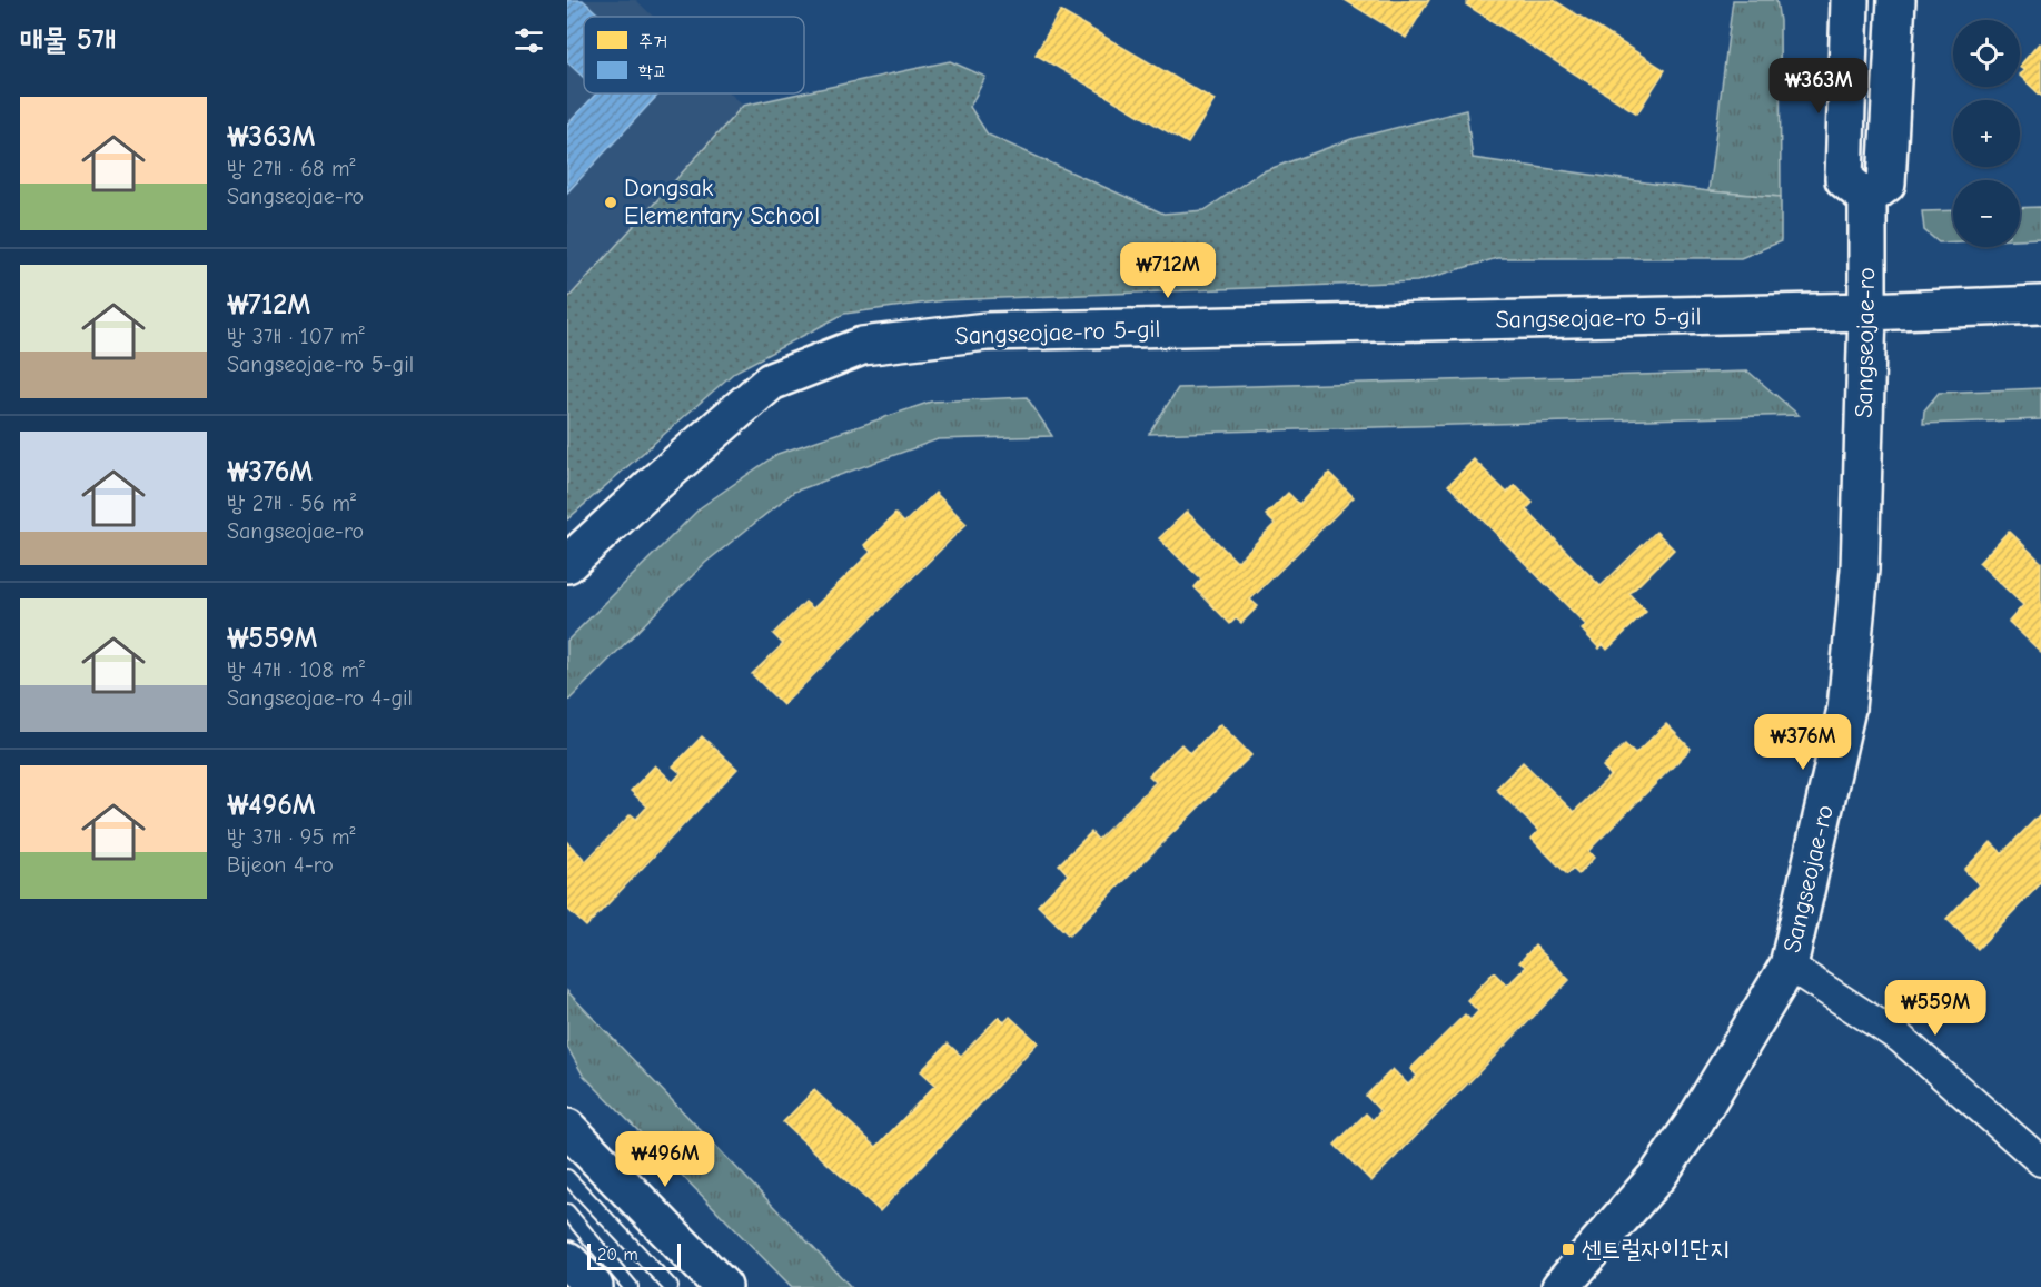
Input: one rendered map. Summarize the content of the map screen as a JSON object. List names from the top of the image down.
{
  "streets": {
    "street": ["Sangseojae-ro 5-gil", "Sangseojae-ro"]
  },
  "crossings": [
    ["Sangseojae-ro 5-gil", "Sangseojae-ro"]
  ],
  "places": {
    "other": ["Dongsak Elementary School"],
    "transit": ["센트럴자이1단지"]
  },
  "legend": ["주거", "학교"],
  "scale_bar": "20 m",
  "page": {
    "heading": "매물 5개",
    "map_buttons": ["+", "−"],
    "price": [
      "₩363M",
      "₩712M",
      "₩376M",
      "₩559M",
      "₩496M"
    ],
    "list": [
      {
        "name": "₩363M",
        "note": "방 2개 · 68 m² · Sangseojae-ro"
      },
      {
        "name": "₩712M",
        "note": "방 3개 · 107 m² · Sangseojae-ro 5-gil"
      },
      {
        "name": "₩376M",
        "note": "방 2개 · 56 m² · Sangseojae-ro"
      },
      {
        "name": "₩559M",
        "note": "방 4개 · 108 m² · Sangseojae-ro 4-gil"
      },
      {
        "name": "₩496M",
        "note": "방 3개 · 95 m² · Bijeon 4-ro"
      }
    ],
    "scale": "20 m"
  }
}
